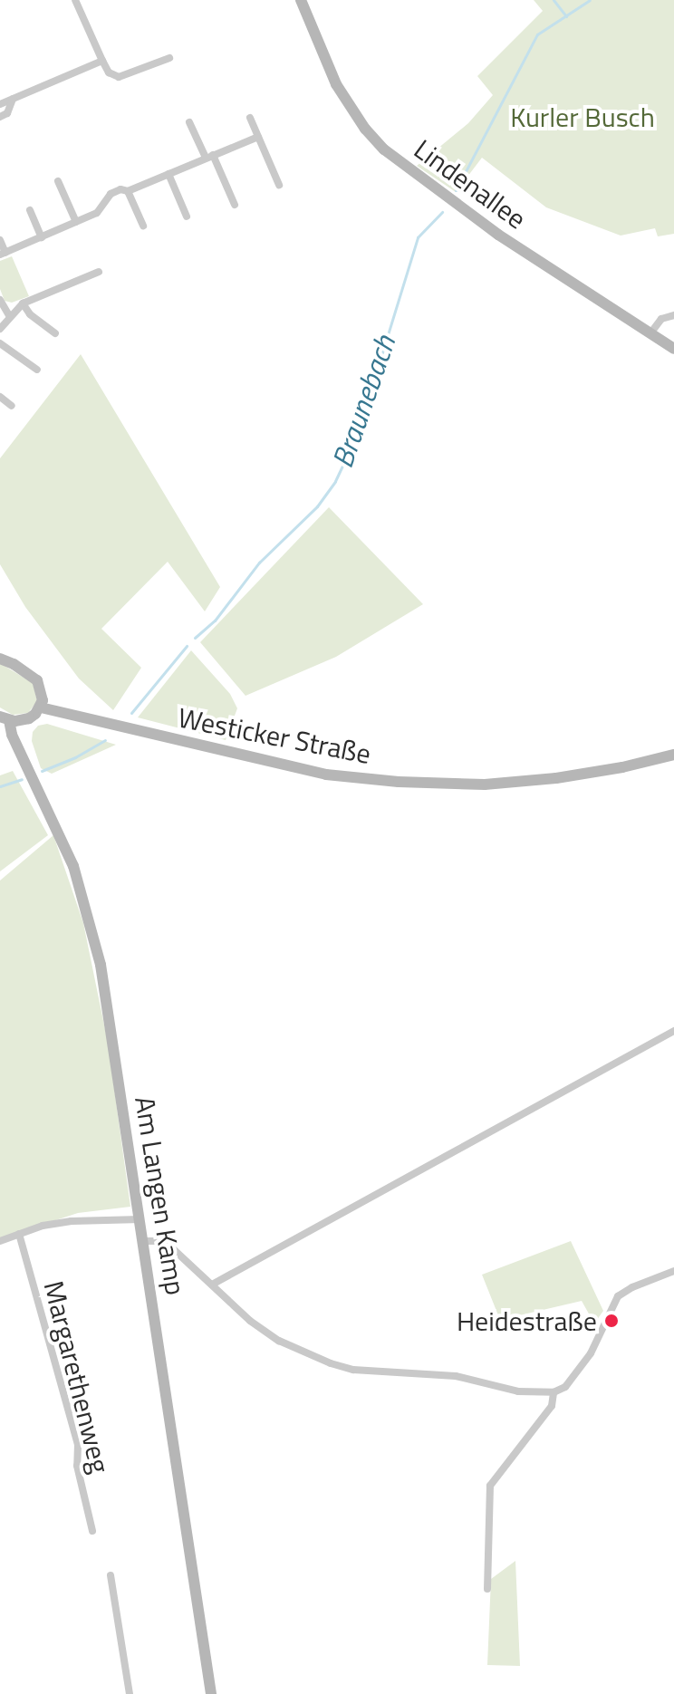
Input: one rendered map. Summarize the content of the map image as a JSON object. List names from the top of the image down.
{
  "streets": {
    "street": [
      "Lindenallee",
      "Westicker Straße",
      "Am Langen Kamp",
      "Margarethenweg"
    ]
  },
  "water": ["Braunebach"],
  "parks": ["Kurler Busch"],
  "places": ["Heidestraße"]
}
